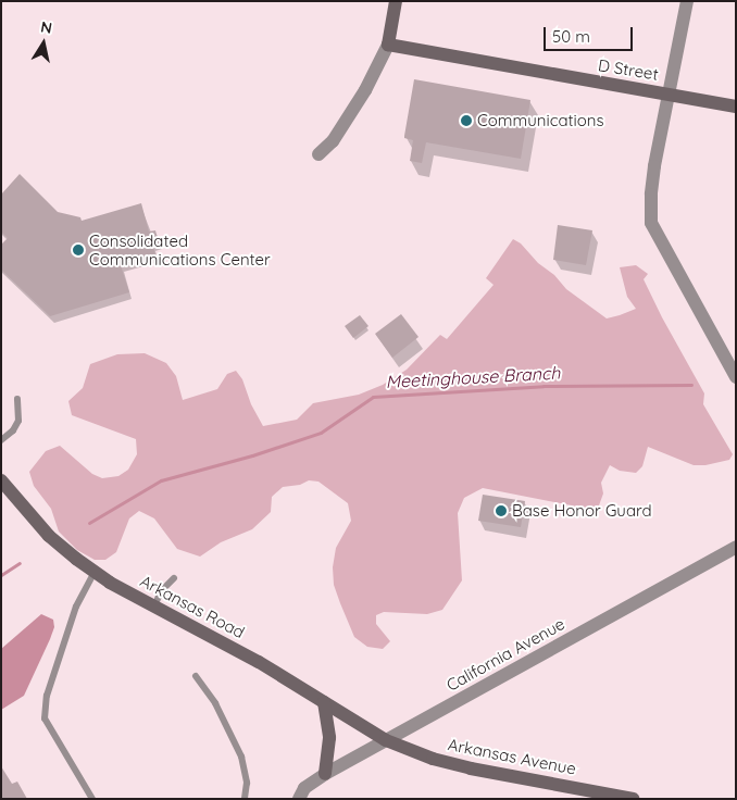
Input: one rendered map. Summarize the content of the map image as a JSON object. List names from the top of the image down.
{
  "streets": {
    "street": [
      "D Street",
      "Arkansas Road",
      "California Avenue",
      "Arkansas Avenue"
    ]
  },
  "crossings": [
    ["Arkansas Road", "California Avenue"],
    ["Arkansas Road", "Arkansas Avenue"],
    ["California Avenue", "Arkansas Avenue"]
  ],
  "water": ["Meetinghouse Branch"],
  "places": ["Communications", "Consolidated Communications Center", "Base Honor Guard"],
  "scale_bar": "50 m",
  "north": "top"
}
